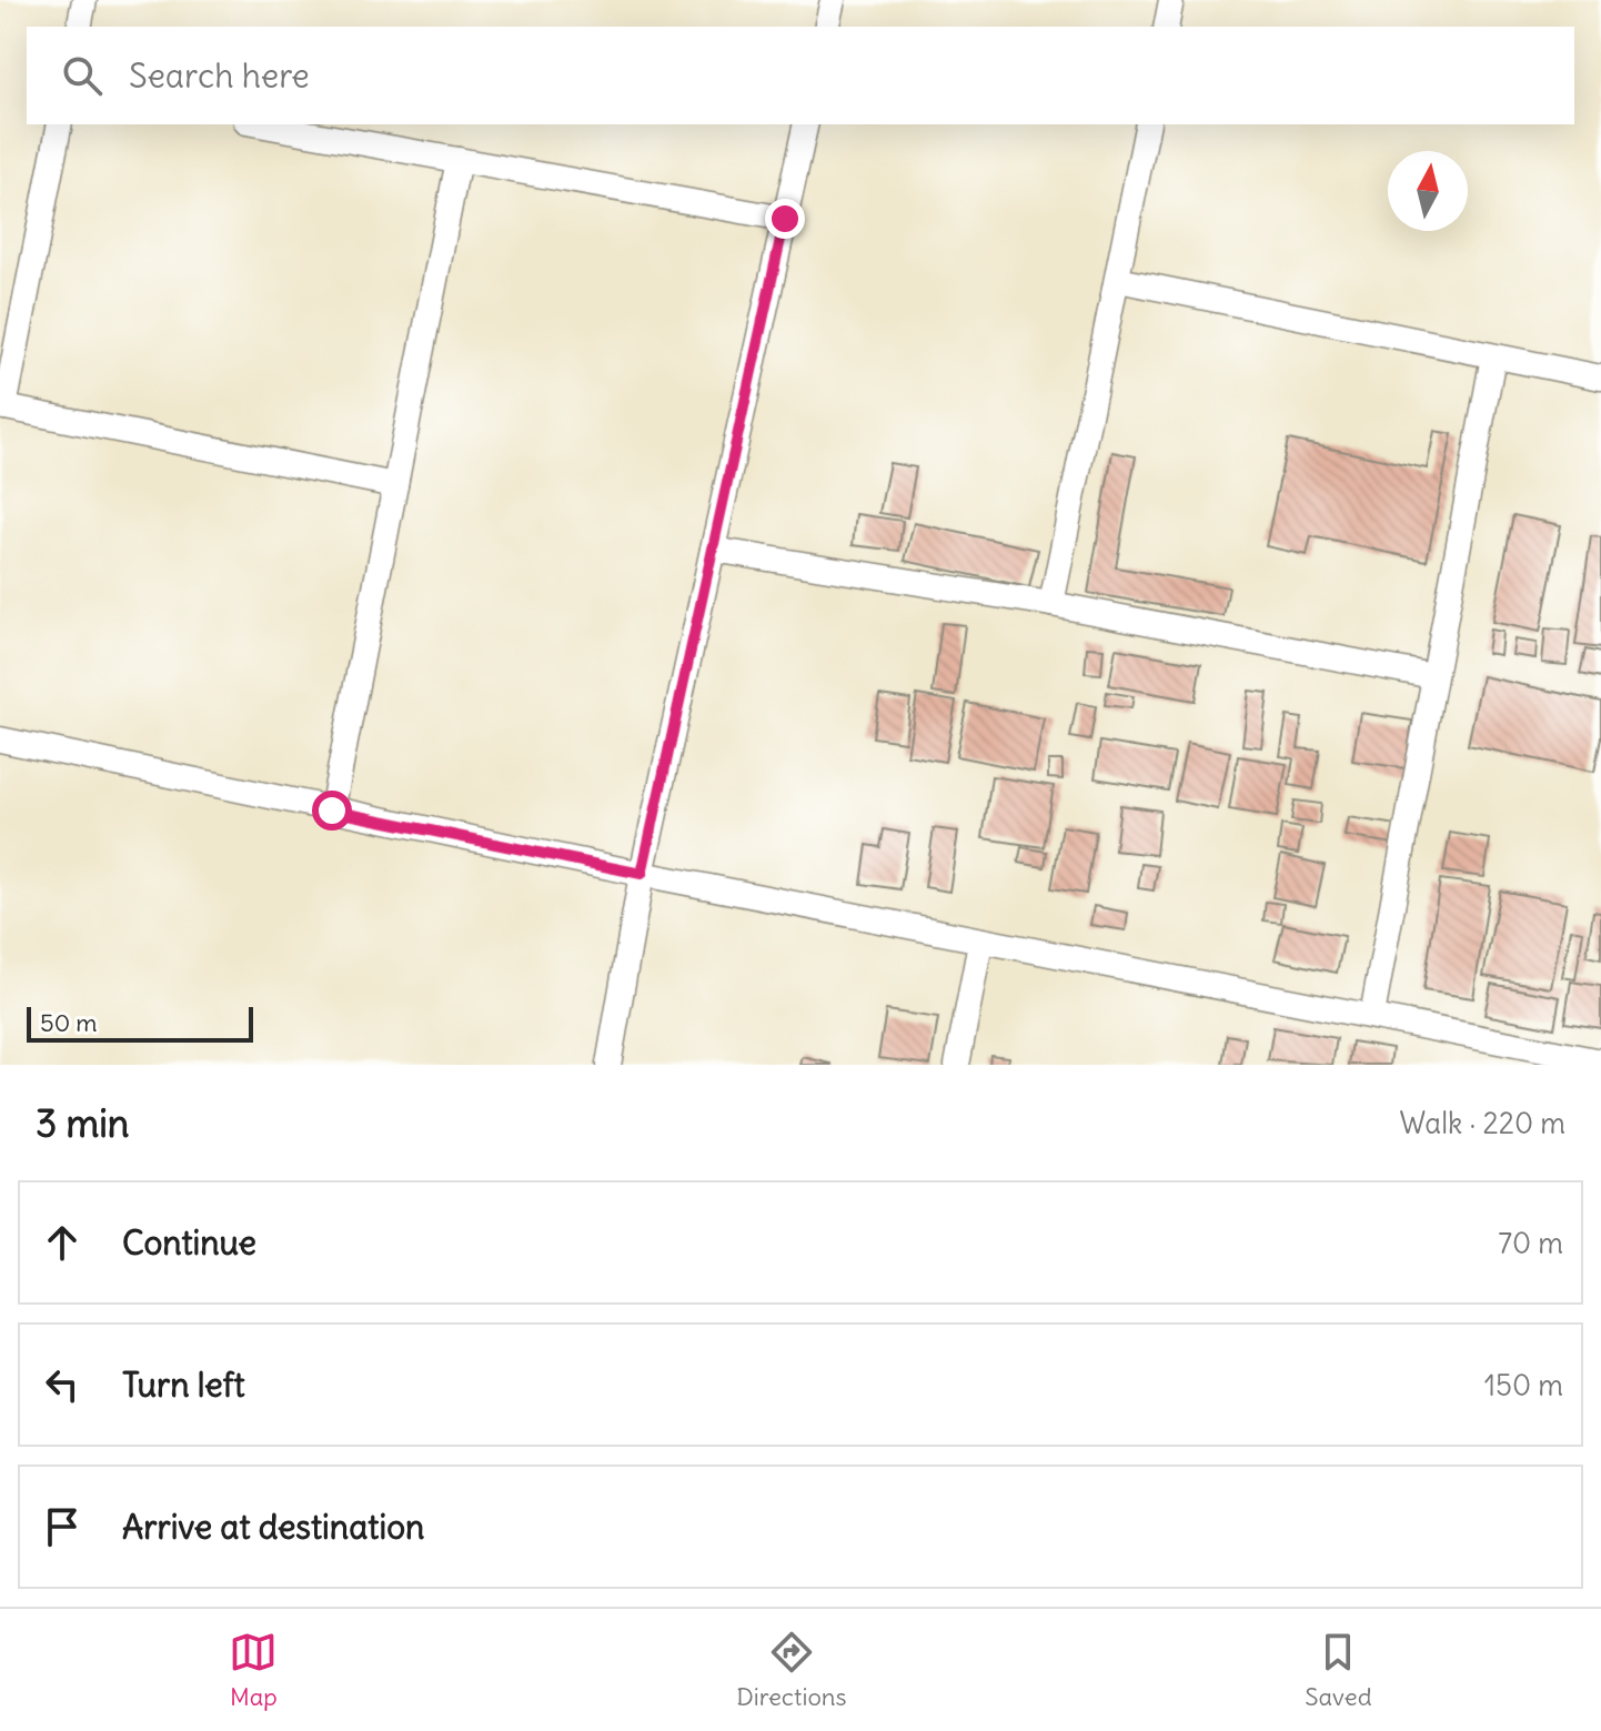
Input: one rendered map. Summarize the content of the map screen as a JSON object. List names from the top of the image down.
{
  "scale_bar": "50 m",
  "north": "top",
  "page": {
    "search": "Search here",
    "scale": "50 m",
    "heading": ["3 min", "Walk · 220 m"],
    "list": [
      ["Continue", "70 m"],
      ["Turn left", "150 m"],
      "Arrive at destination"
    ],
    "nav": ["Map", "Directions", "Saved"]
  }
}
